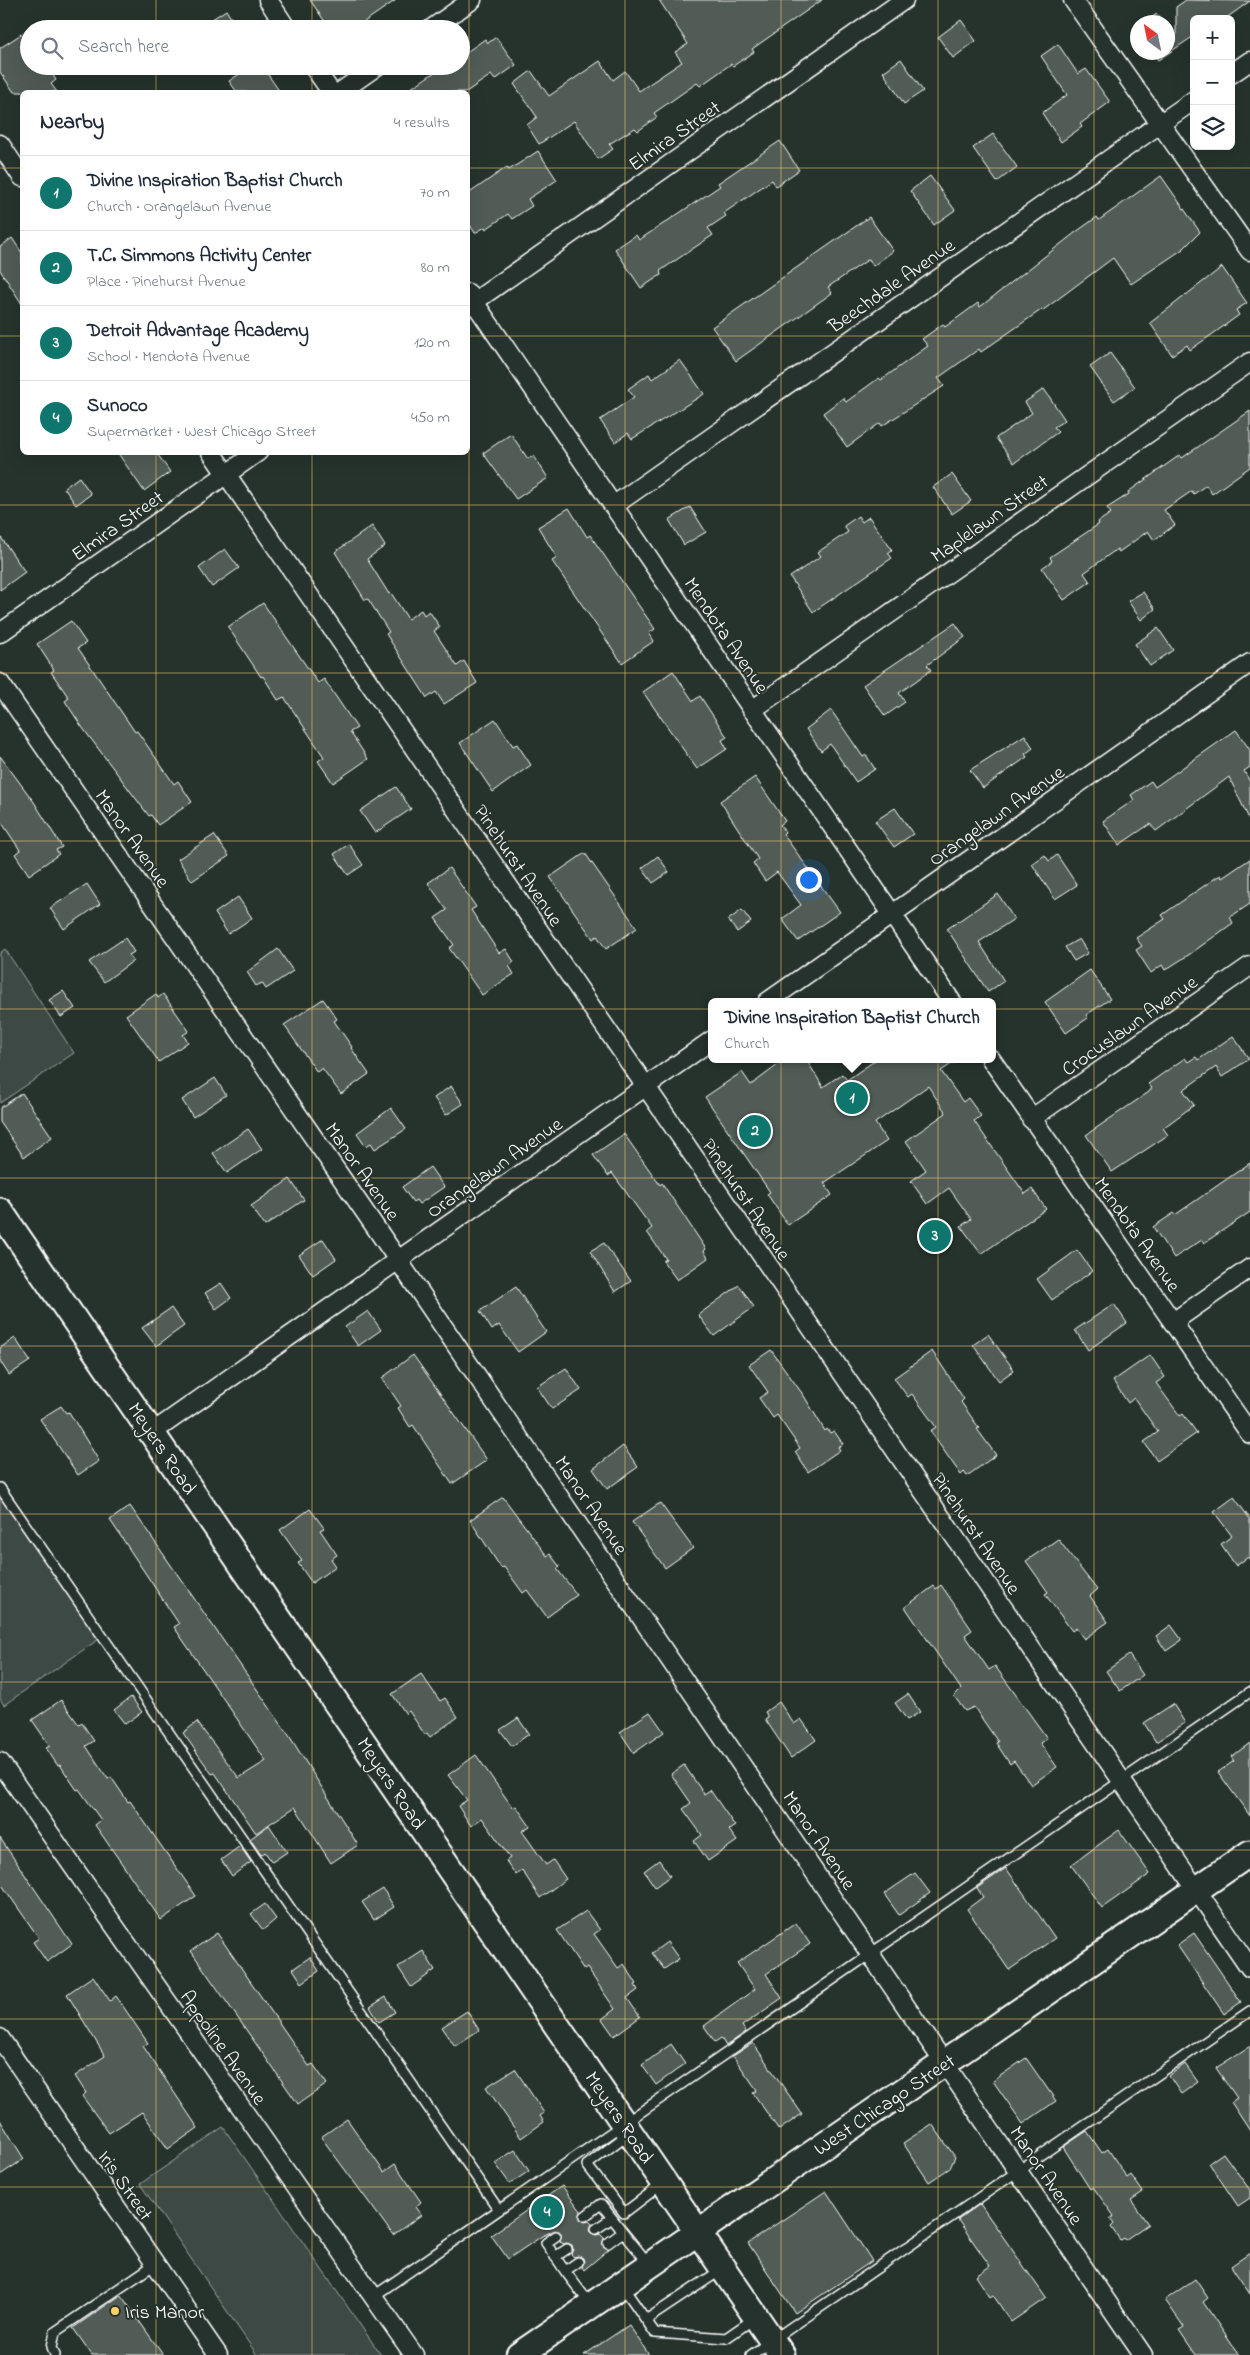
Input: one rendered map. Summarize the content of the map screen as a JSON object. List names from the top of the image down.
{
  "streets": {
    "street": [
      "Elmira Street",
      "Beechdale Avenue",
      "Maplelawn Street",
      "Mendota Avenue",
      "Orangelawn Avenue",
      "Manor Avenue",
      "Pinehurst Avenue",
      "Crocuslawn Avenue",
      "Meyers Road",
      "Appoline Avenue",
      "West Chicago Street",
      "Iris Street"
    ]
  },
  "crossings": [
    ["Elmira Street", "Mendota Avenue"],
    ["Elmira Street", "Pinehurst Avenue"],
    ["Beechdale Avenue", "Mendota Avenue"],
    ["Maplelawn Street", "Mendota Avenue"],
    ["Mendota Avenue", "Orangelawn Avenue"],
    ["Mendota Avenue", "Crocuslawn Avenue"],
    ["Orangelawn Avenue", "Manor Avenue"],
    ["Orangelawn Avenue", "Pinehurst Avenue"],
    ["Orangelawn Avenue", "Meyers Road"],
    ["Manor Avenue", "West Chicago Street"],
    ["Pinehurst Avenue", "West Chicago Street"],
    ["Meyers Road", "West Chicago Street"]
  ],
  "places": ["Iris Manor"],
  "north": "top left",
  "page": {
    "map_buttons": ["+", "−"],
    "search": "Search here",
    "heading": ["Nearby", "4 results"],
    "list": [
      {
        "mark": "1",
        "name": "Divine Inspiration Baptist Church",
        "note": "Church · Orangelawn Avenue",
        "value": "70 m"
      },
      {
        "mark": "2",
        "name": "T.C. Simmons Activity Center",
        "note": "Place · Pinehurst Avenue",
        "value": "80 m"
      },
      {
        "mark": "3",
        "name": "Detroit Advantage Academy",
        "note": "School · Mendota Avenue",
        "value": "120 m"
      },
      {
        "mark": "4",
        "name": "Sunoco",
        "note": "Supermarket · West Chicago Street",
        "value": "450 m"
      }
    ],
    "popup": ["Divine Inspiration Baptist Church", "Church"],
    "pins": [
      "1",
      "2",
      "3",
      "4"
    ]
  }
}
